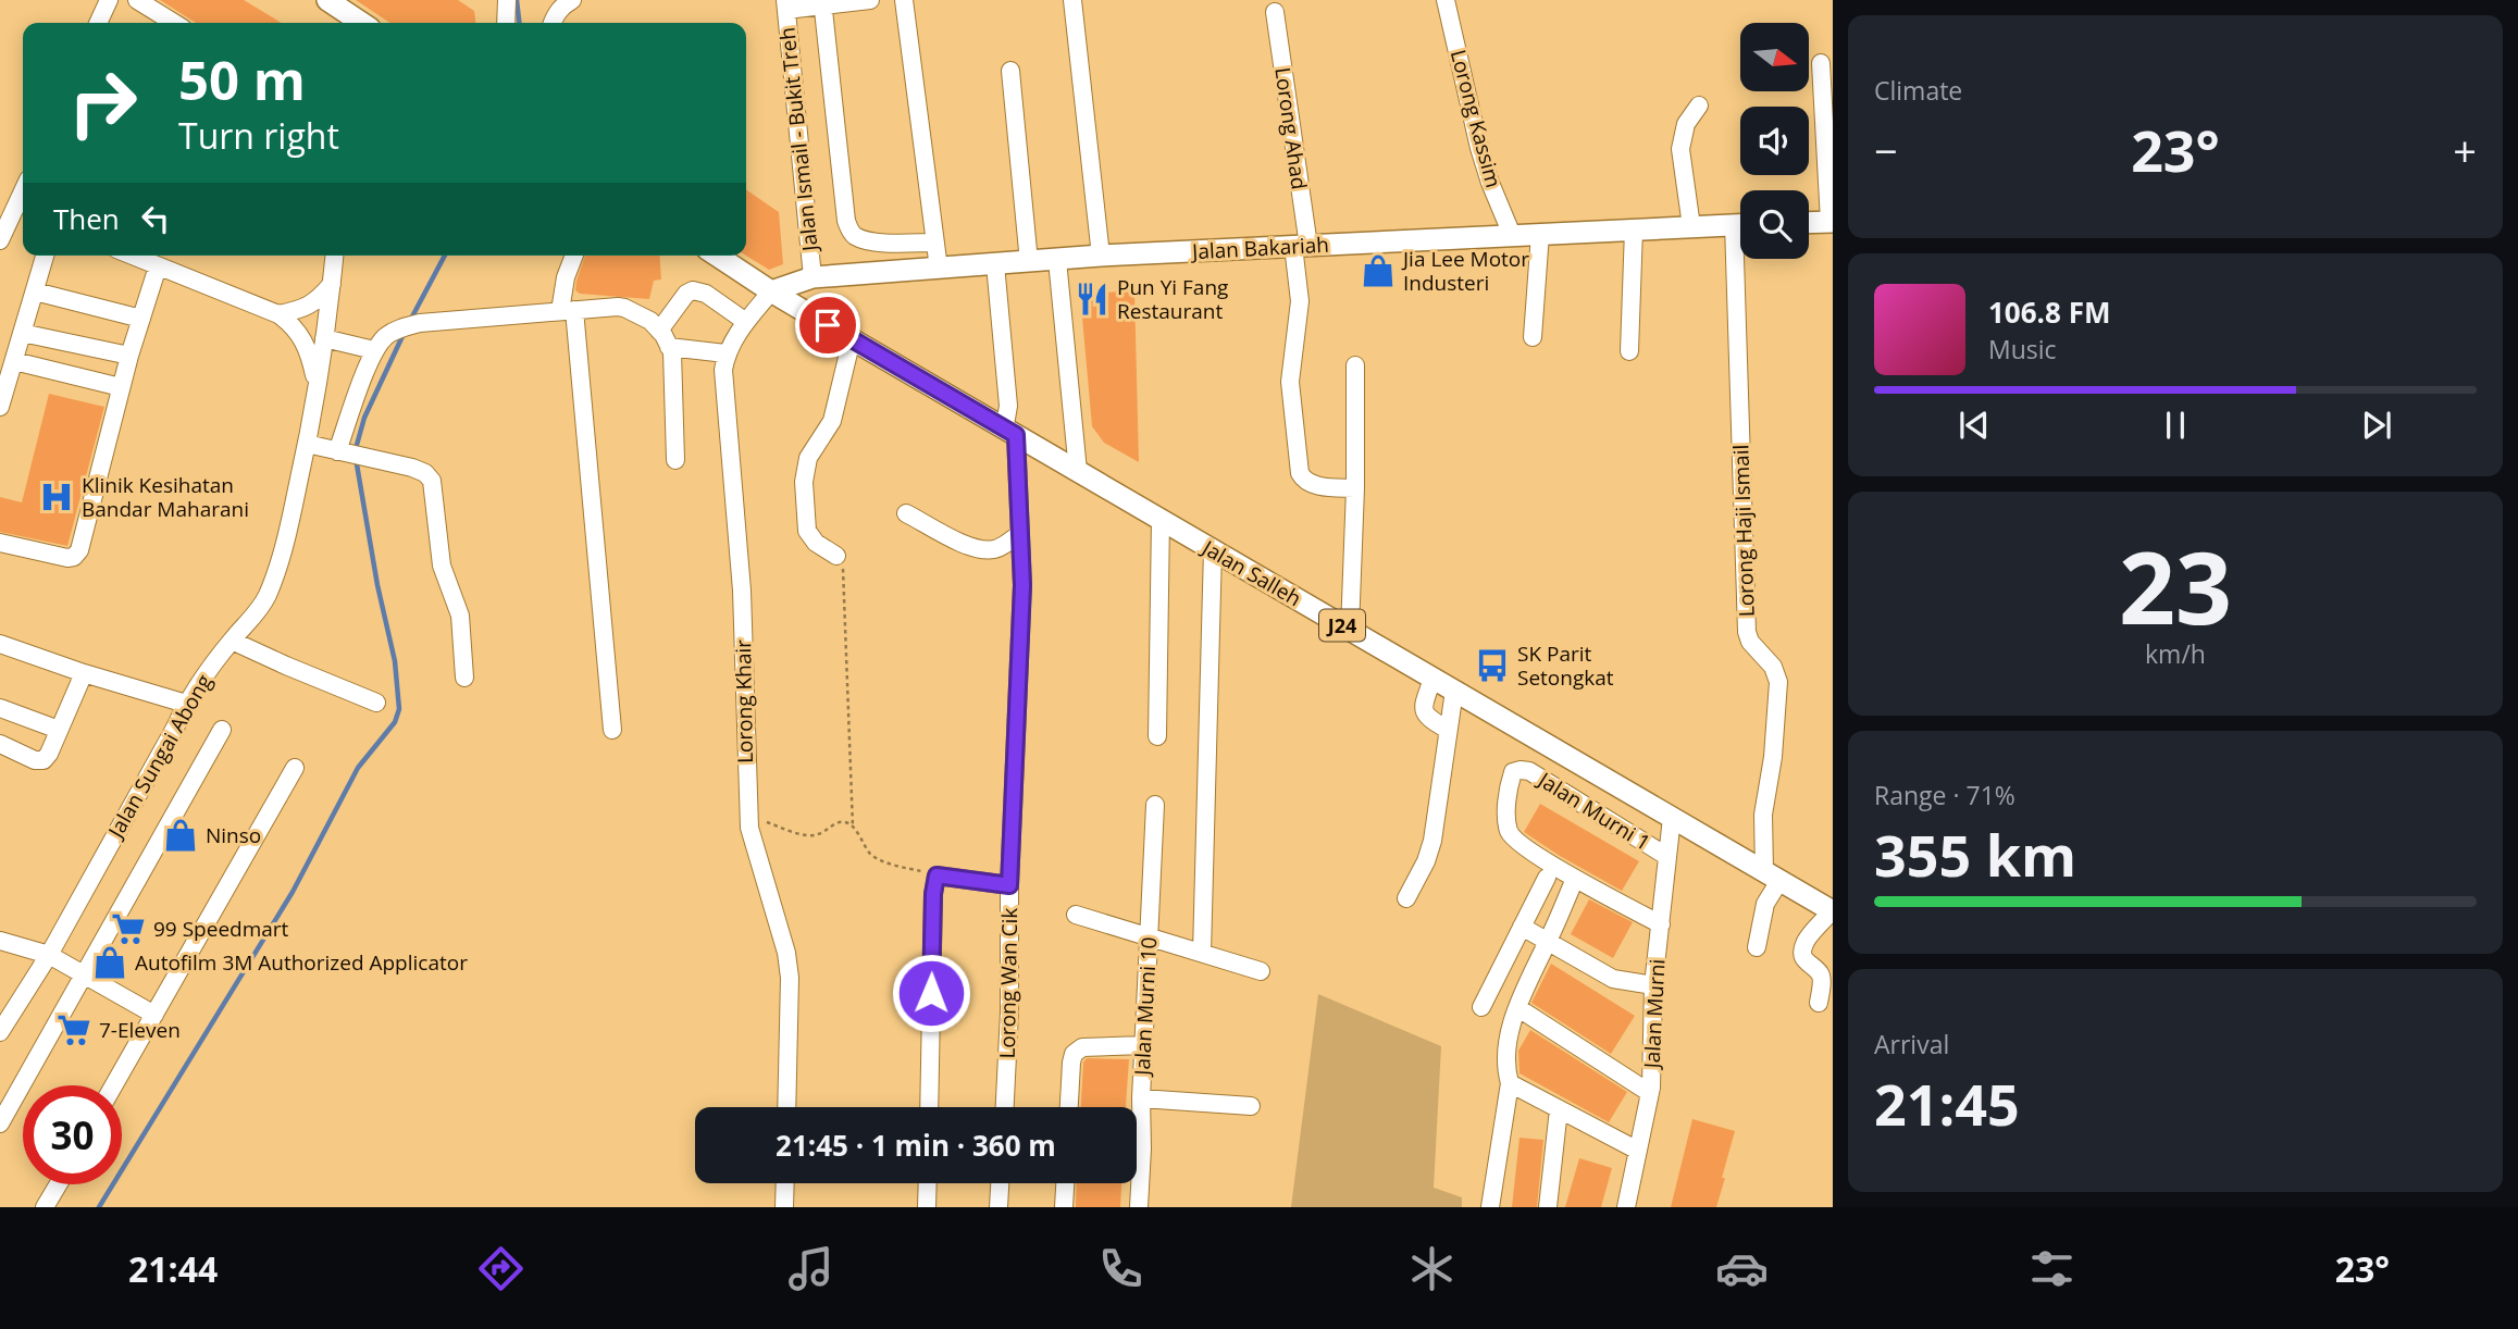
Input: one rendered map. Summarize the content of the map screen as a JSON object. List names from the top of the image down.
{
  "streets": {
    "main road": ["Jalan Bakariah", "Jalan Salleh", "J24"],
    "street": [
      "Lorong Kassim",
      "Lorong Ahad",
      "Jalan Ismail - Bukit Treh",
      "Lorong Haji Ismail",
      "Lorong Khair",
      "Jalan Sungai Abong",
      "Jalan Murni 1",
      "Lorong Wan Cik",
      "Jalan Murni 10",
      "Jalan Murni"
    ]
  },
  "crossings": [
    ["Lorong Kassim", "Jalan Bakariah"],
    ["Lorong Ahad", "Jalan Bakariah"],
    ["Jalan Ismail - Bukit Treh", "Jalan Bakariah"],
    ["Jalan Bakariah", "J24"],
    ["Jalan Bakariah", "Lorong Wan Cik"],
    ["Lorong Haji Ismail", "Jalan Salleh"],
    ["Jalan Salleh", "J24"],
    ["Jalan Salleh", "Lorong Wan Cik"],
    ["Jalan Salleh", "Jalan Murni"],
    ["Jalan Murni 1", "Jalan Murni"]
  ],
  "places": {
    "shop": ["Jia Lee Motor Industeri", "Ninso", "Autofilm 3M Authorized Applicator"],
    "restaurant": ["Pun Yi Fang Restaurant"],
    "hospital": ["Klinik Kesihatan Bandar Maharani"],
    "bus stop": ["SK Parit Setongkat"],
    "supermarket": ["99 Speedmart", "7-Eleven"]
  },
  "north": "right",
  "page": {
    "tile": [
      "Climate",
      ["23", "km/h"],
      ["Range · 71%", "355 km"],
      ["Arrival", "21:45"]
    ],
    "turn": ["50 m", "Turn right"],
    "heat": ["−", "23°", "+"],
    "then": "Then",
    "song": ["106.8 FM", "Music"],
    "limit": "30",
    "trip": "21:45 · 1 min · 360 m",
    "tabs": ["21:44", "23°"]
  }
}
